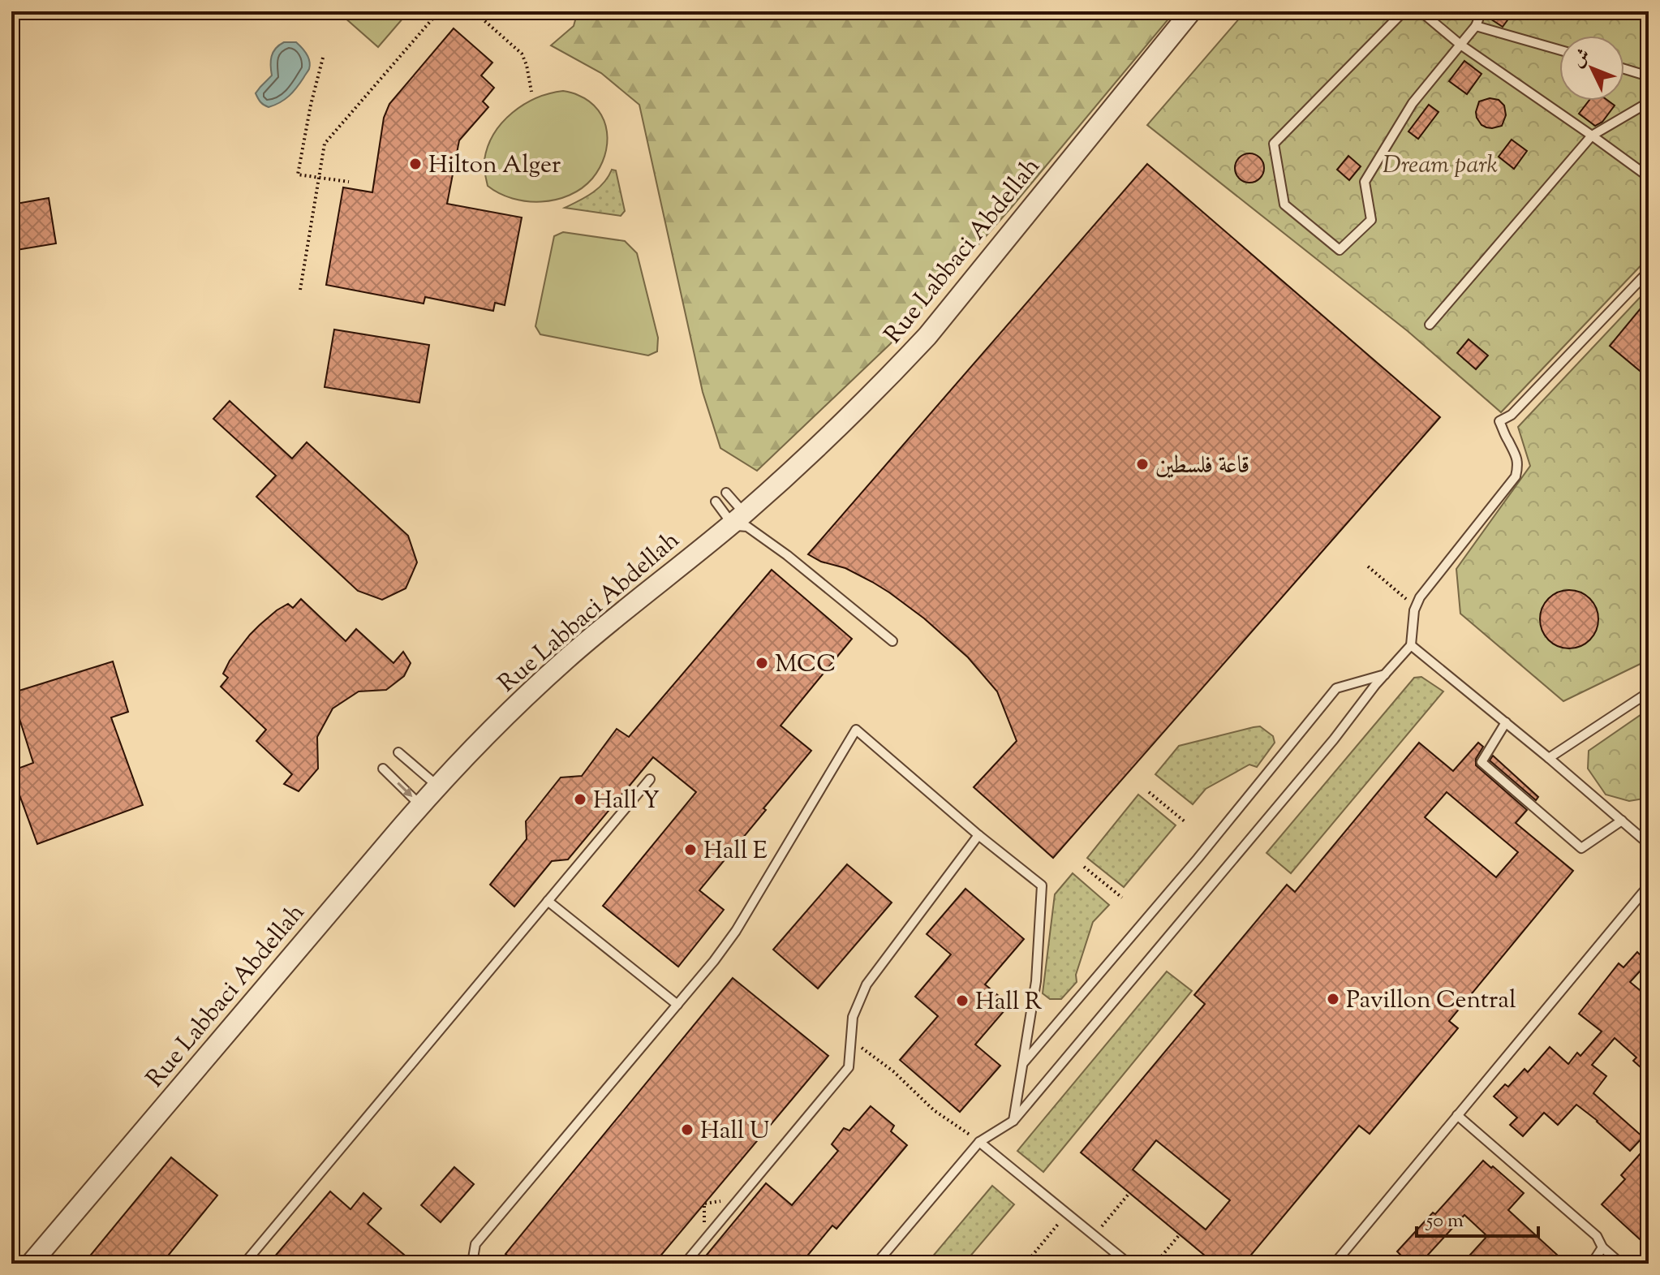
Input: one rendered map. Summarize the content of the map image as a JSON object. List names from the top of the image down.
{
  "streets": {
    "street": ["Rue Labbaci Abdellah"]
  },
  "parks": ["Dream park"],
  "places": [
    "Hilton Alger",
    "قاعة فلسطين",
    "MCC",
    "Hall Y",
    "Hall E",
    "Pavillon Central",
    "Hall R",
    "Hall U"
  ],
  "scale_bar": "50 m",
  "north": "top left"
}
